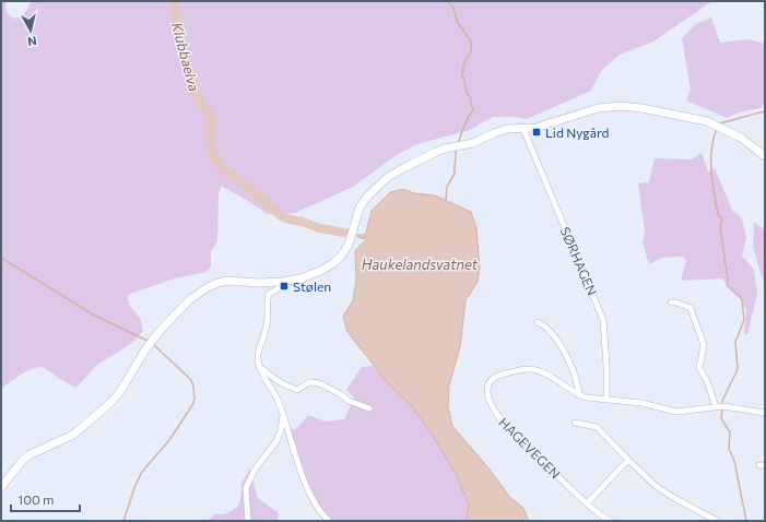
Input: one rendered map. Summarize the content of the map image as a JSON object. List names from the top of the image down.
{
  "streets": {
    "street": ["SØRHAGEN", "HAGEVEGEN"]
  },
  "crossings": [
    ["SØRHAGEN", "HAGEVEGEN"]
  ],
  "water": ["Klubbaelva", "Haukelandsvatnet"],
  "places": {
    "transit": ["Lid Nygård", "Stølen"]
  },
  "scale_bar": "100 m",
  "north": "bottom"
}
